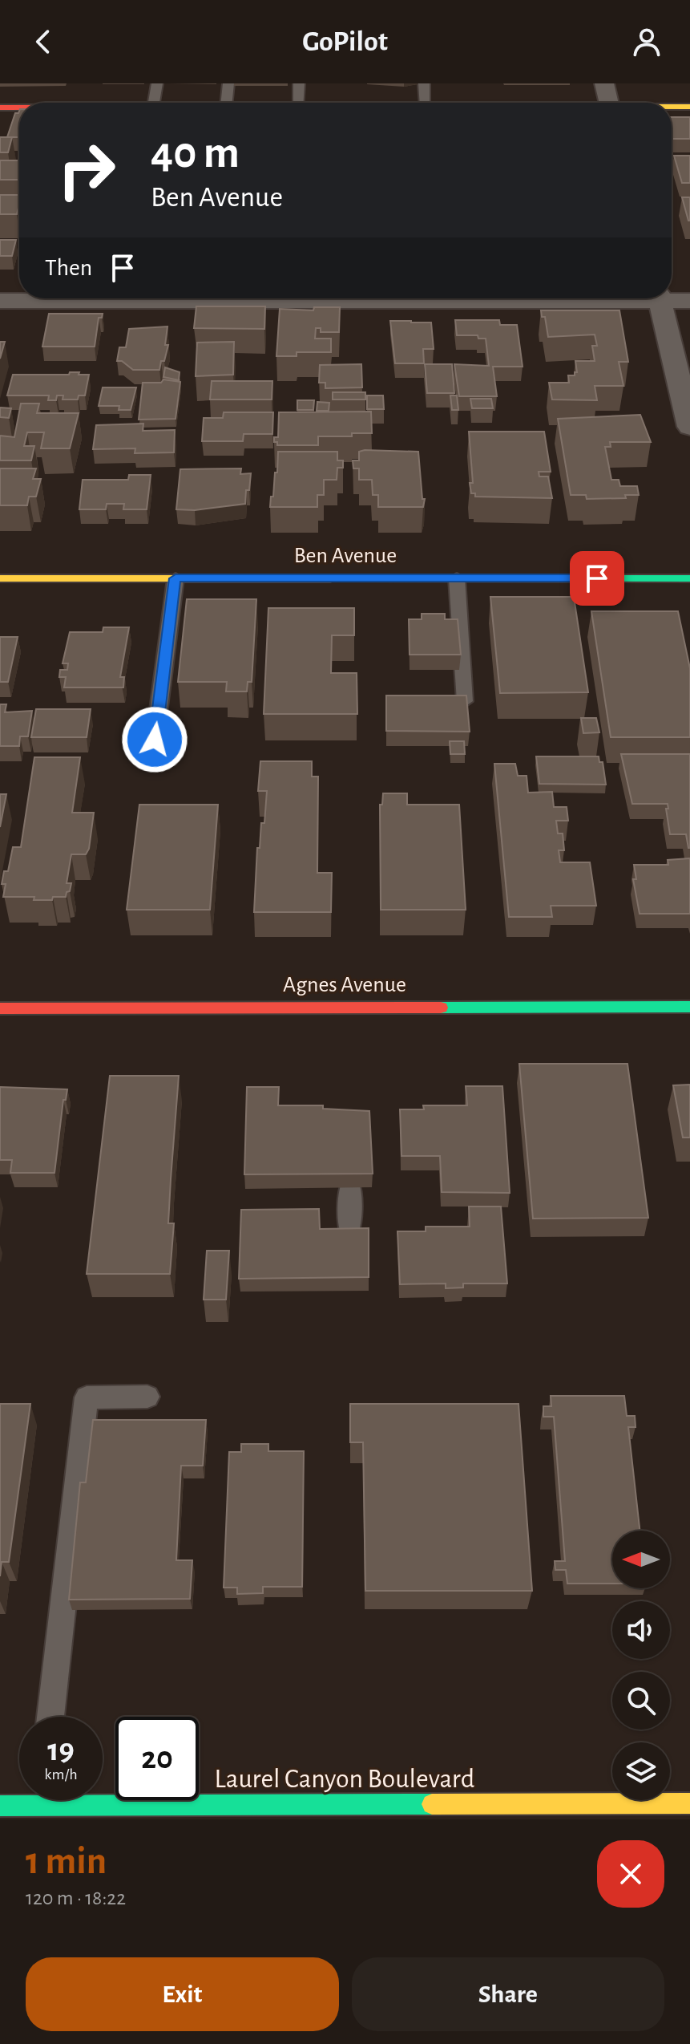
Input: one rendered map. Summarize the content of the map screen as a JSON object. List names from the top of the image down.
{
  "streets": {
    "street": ["Ben Avenue", "Agnes Avenue", "Laurel Canyon Boulevard"]
  },
  "north": "left",
  "page": {
    "header": "GoPilot",
    "turn": ["40 m", "Ben Avenue"],
    "then": "Then",
    "speed": "19 km/h",
    "limit": "20",
    "heading": ["1 min", "120 m · 18:22"],
    "buttons": ["Exit", "Share"]
  }
}
